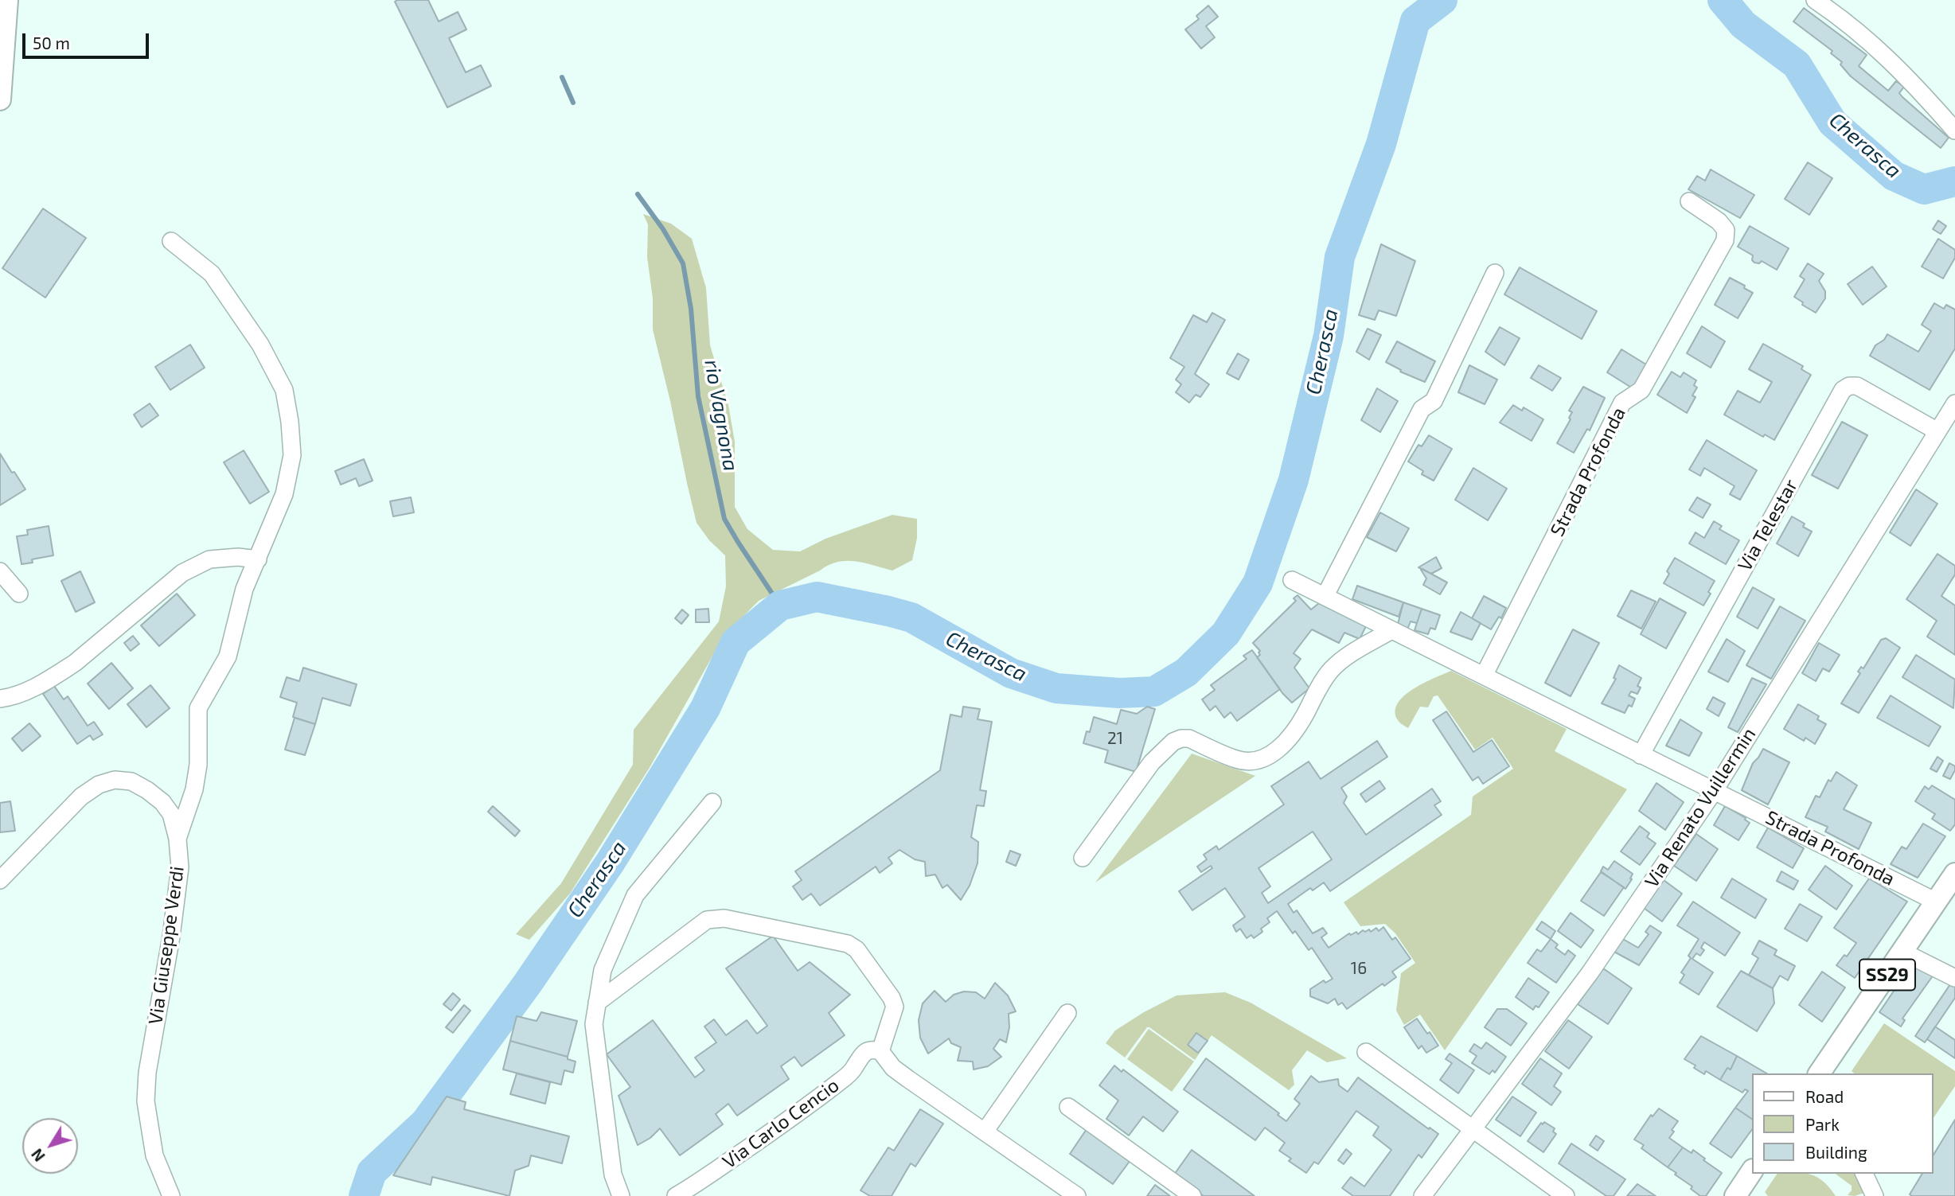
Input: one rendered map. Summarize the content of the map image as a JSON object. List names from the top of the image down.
{
  "streets": {
    "main road": ["SS29"],
    "street": [
      "Strada Profonda",
      "Via Telestar",
      "Via Renato Vuillermin",
      "Via Giuseppe Verdi",
      "Via Carlo Cencio"
    ]
  },
  "crossings": [
    ["Strada Profonda", "Via Telestar"],
    ["Strada Profonda", "Via Renato Vuillermin"],
    ["Strada Profonda", "SS29"],
    ["Via Telestar", "Via Renato Vuillermin"]
  ],
  "water": ["Cherasca", "rio Vagnona"],
  "house_numbers": ["21", "16"],
  "legend": ["Road", "Park", "Building"],
  "scale_bar": "50 m",
  "north": "bottom left"
}
